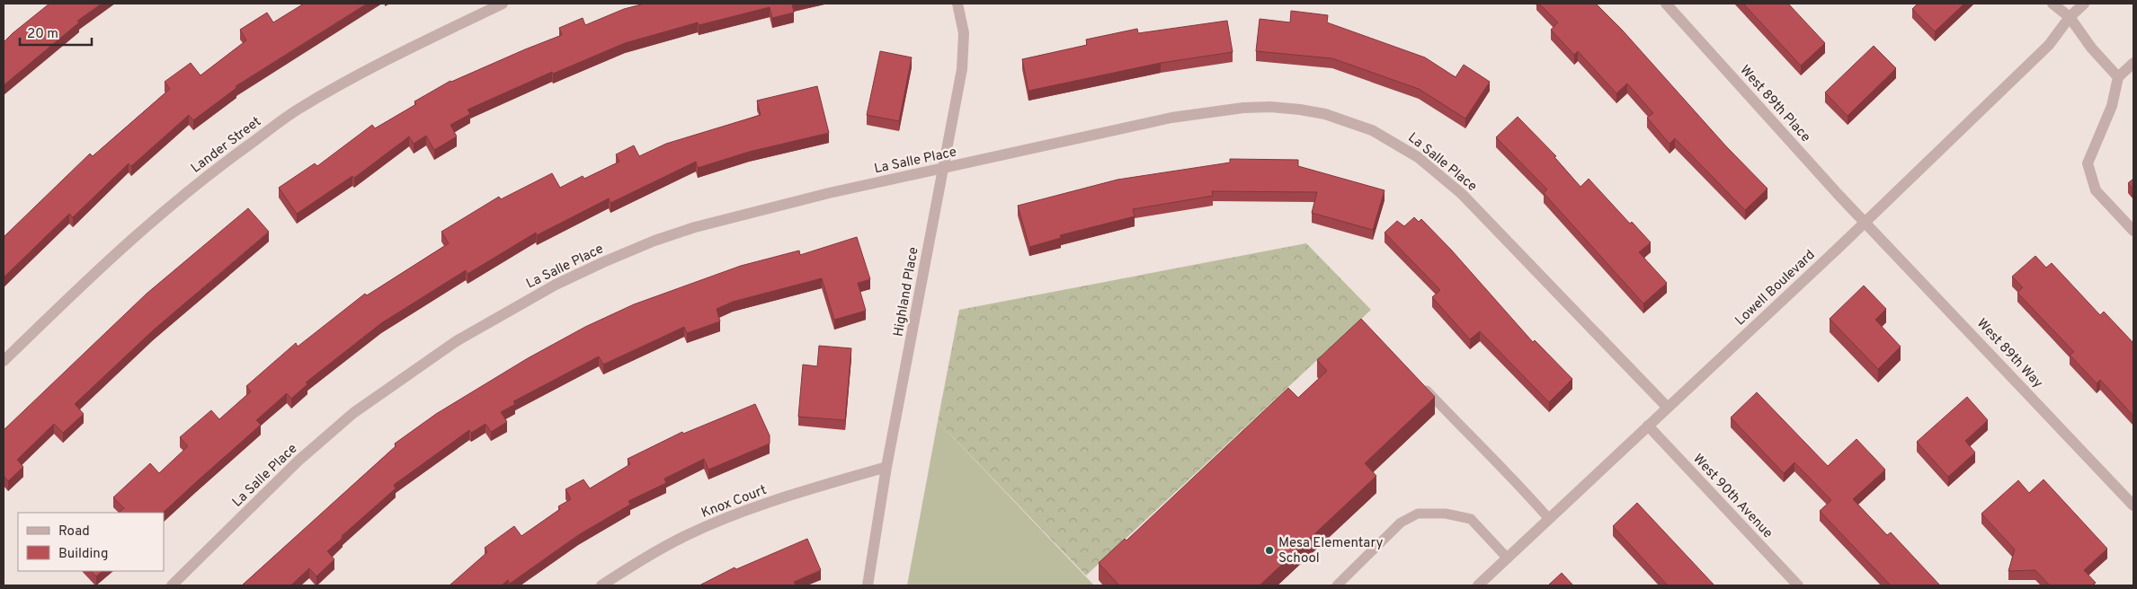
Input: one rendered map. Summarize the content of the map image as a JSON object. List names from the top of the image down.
{
  "streets": {
    "street": [
      "West 89th Place",
      "Lander Street",
      "La Salle Place",
      "Lowell Boulevard",
      "Highland Place",
      "West 89th Way",
      "West 90th Avenue",
      "Knox Court"
    ]
  },
  "crossings": [
    ["West 89th Place", "Lowell Boulevard"],
    ["West 89th Place", "West 89th Way"],
    ["La Salle Place", "Lowell Boulevard"],
    ["La Salle Place", "Highland Place"],
    ["Lowell Boulevard", "West 89th Way"],
    ["Lowell Boulevard", "West 90th Avenue"],
    ["Highland Place", "Knox Court"]
  ],
  "places": ["Mesa Elementary School"],
  "legend": ["Road", "Building"],
  "scale_bar": "20 m"
}
